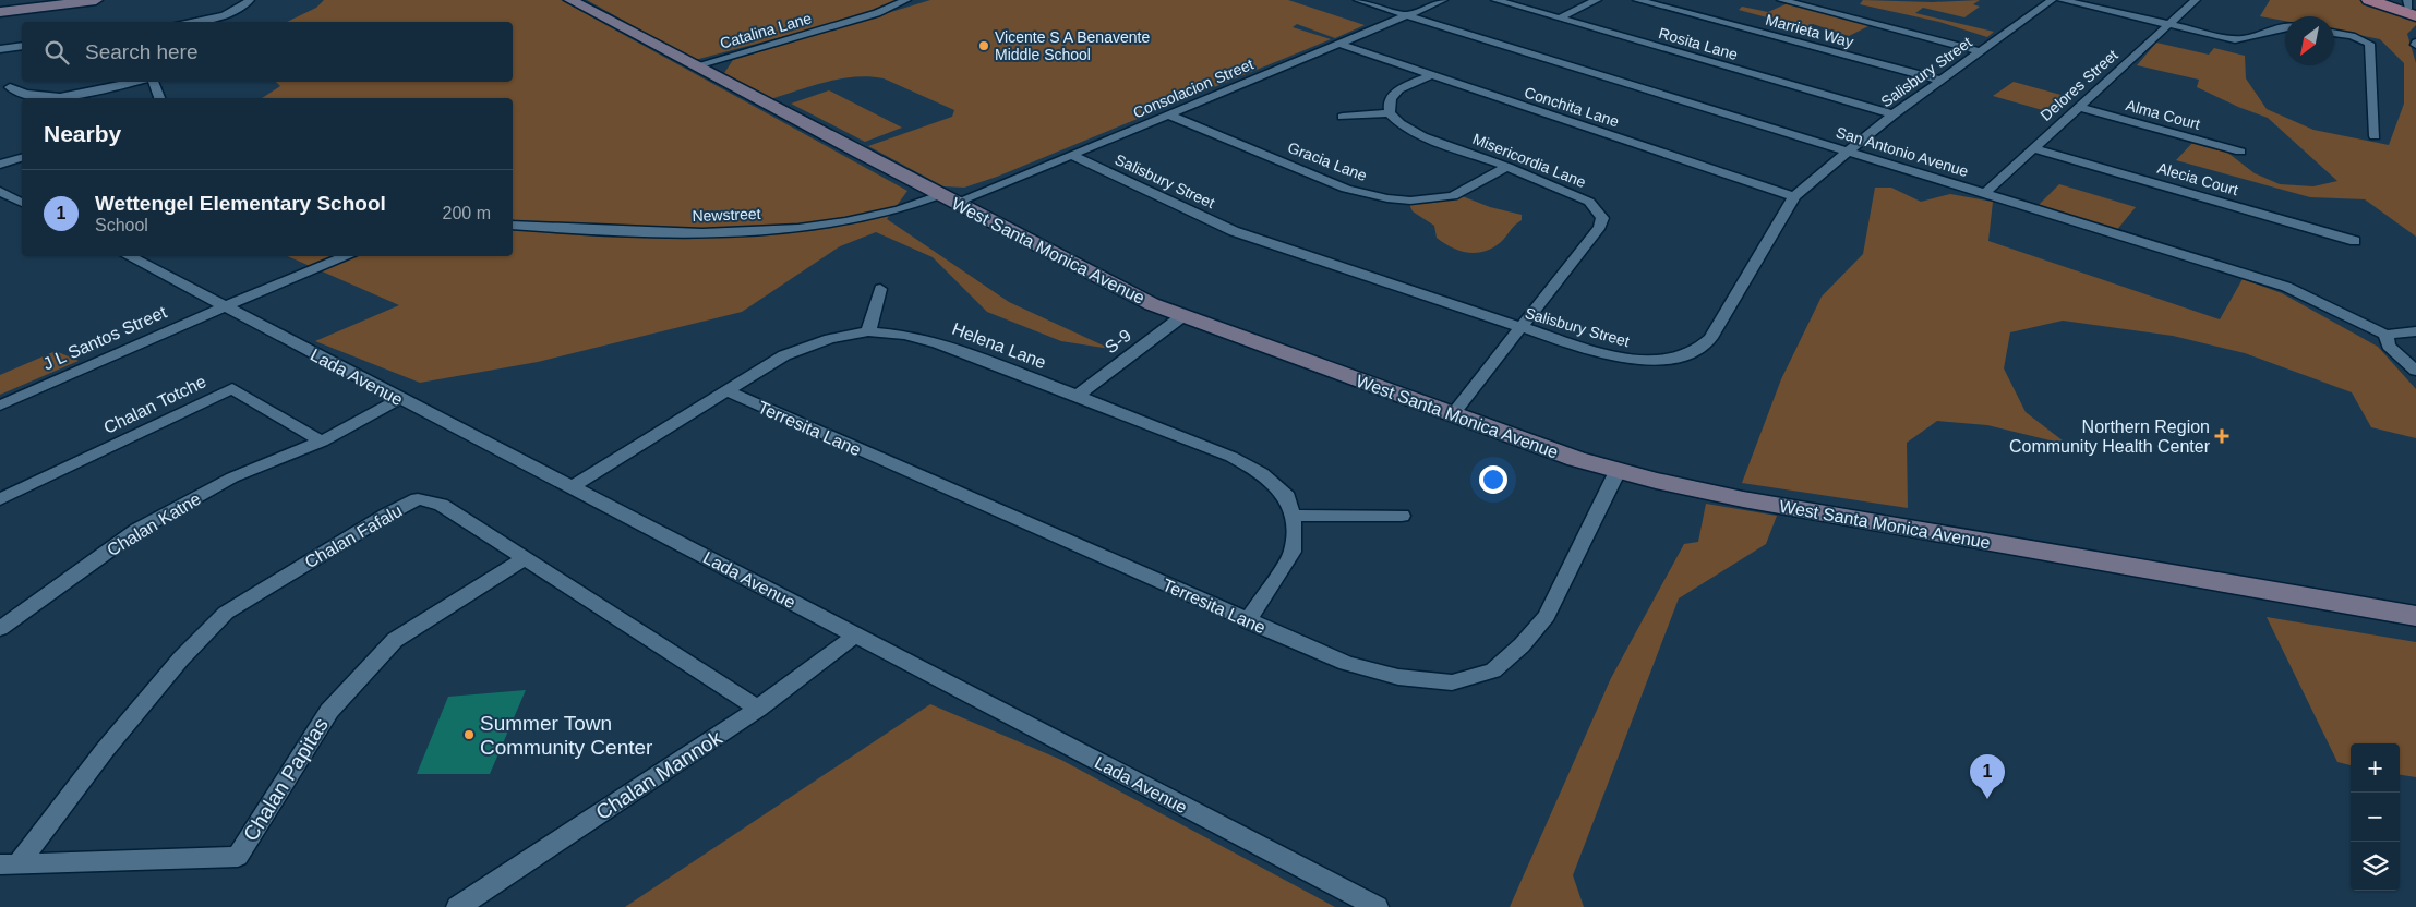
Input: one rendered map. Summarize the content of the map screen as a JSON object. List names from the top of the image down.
{
  "streets": {
    "main road": ["West Santa Monica Avenue"],
    "street": [
      "Catalina Lane",
      "Marrieta Way",
      "Rosita Lane",
      "Salisbury Street",
      "Delores Street",
      "Consolacion Street",
      "Conchita Lane",
      "Alma Court",
      "San Antonio Avenue",
      "Misericordia Lane",
      "Gracia Lane",
      "Alecia Court",
      "Newstreet",
      "J L Santos Street",
      "S-9",
      "Helena Lane",
      "Lada Avenue",
      "Chalan Totche",
      "Terresita Lane",
      "Chalan Katne",
      "Chalan Fafalu",
      "Chalan Mannok",
      "Chalan Papitas"
    ]
  },
  "crossings": [
    ["Catalina Lane", "West Santa Monica Avenue"],
    ["Marrieta Way", "Salisbury Street"],
    ["Rosita Lane", "Salisbury Street"],
    ["Salisbury Street", "Consolacion Street"],
    ["Salisbury Street", "Conchita Lane"],
    ["Salisbury Street", "San Antonio Avenue"],
    ["Salisbury Street", "Misericordia Lane"],
    ["Delores Street", "Alma Court"],
    ["Delores Street", "San Antonio Avenue"],
    ["Delores Street", "Alecia Court"],
    ["Consolacion Street", "Conchita Lane"],
    ["Consolacion Street", "San Antonio Avenue"],
    ["Consolacion Street", "Gracia Lane"],
    ["Consolacion Street", "Newstreet"],
    ["Consolacion Street", "West Santa Monica Avenue"],
    ["Misericordia Lane", "Gracia Lane"],
    ["Misericordia Lane", "West Santa Monica Avenue"],
    ["Newstreet", "West Santa Monica Avenue"],
    ["West Santa Monica Avenue", "S-9"],
    ["West Santa Monica Avenue", "Terresita Lane"],
    ["J L Santos Street", "Lada Avenue"],
    ["S-9", "Helena Lane"],
    ["Helena Lane", "Lada Avenue"],
    ["Helena Lane", "Terresita Lane"],
    ["Lada Avenue", "Chalan Katne"],
    ["Lada Avenue", "Chalan Mannok"],
    ["Chalan Totche", "Chalan Katne"],
    ["Chalan Fafalu", "Chalan Mannok"],
    ["Chalan Fafalu", "Chalan Papitas"]
  ],
  "places": {
    "other": ["Vicente S A Benavente Middle School", "Summer Town Community Center"],
    "health": ["Northern Region Community Health Center"]
  },
  "north": "bottom left",
  "page": {
    "search": "Search here",
    "heading": "Nearby",
    "list": [
      {
        "mark": "1",
        "name": "Wettengel Elementary School",
        "note": "School",
        "value": "200 m"
      }
    ],
    "map_buttons": ["+", "−"],
    "pins": "1"
  }
}
